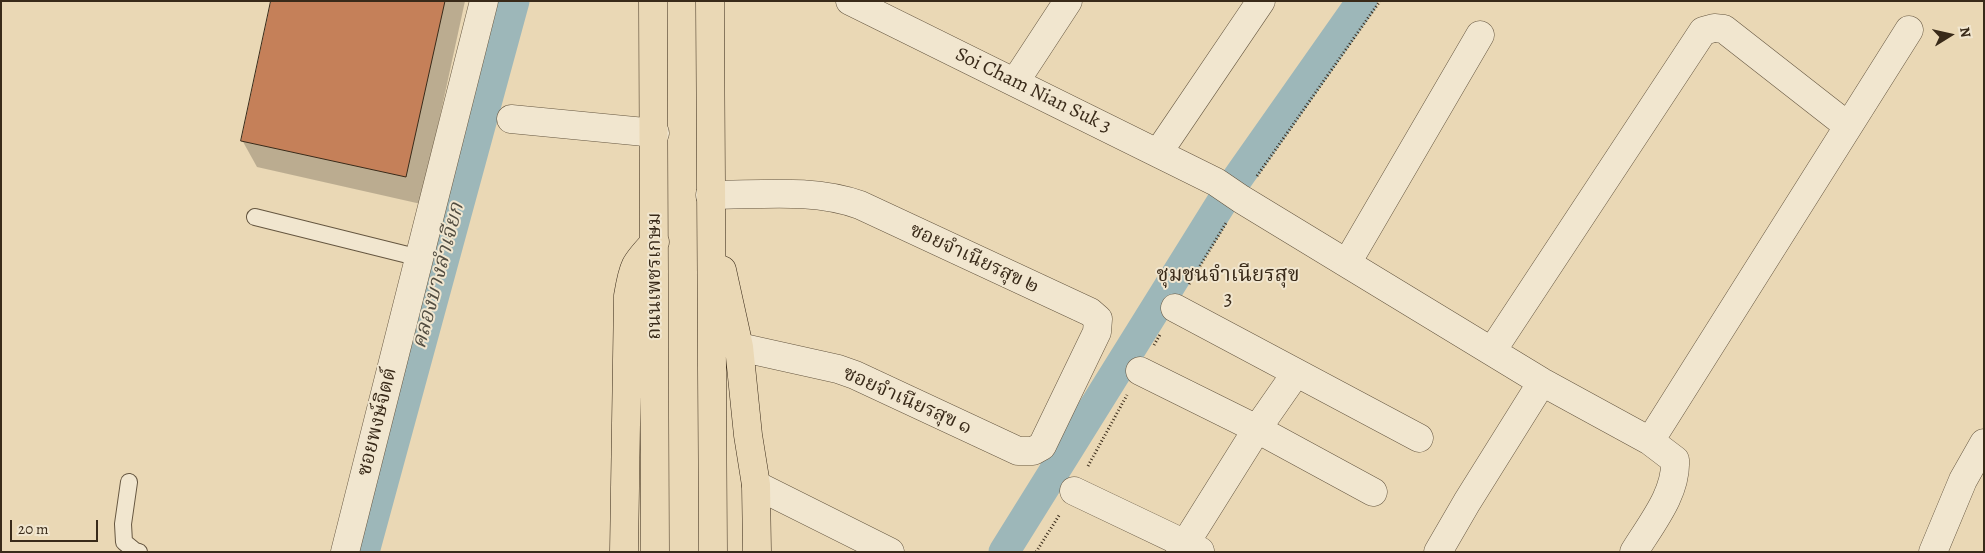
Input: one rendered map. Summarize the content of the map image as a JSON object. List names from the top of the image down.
{
  "streets": {
    "main road": ["ถนนเพชรเกษม"],
    "street": [
      "Soi Cham Nian Suk 3",
      "ซอยจำเนียรสุข ๒",
      "ซอยจำเนียรสุข ๑",
      "ซอยพงษ์จิตต์"
    ]
  },
  "crossings": [
    ["ซอยจำเนียรสุข ๒", "ซอยจำเนียรสุข ๑"]
  ],
  "districts": ["ชุมชนจำเนียรสุข 3"],
  "water": ["คลองบางลำเจียก"],
  "scale_bar": "20 m",
  "north": "right"
}
